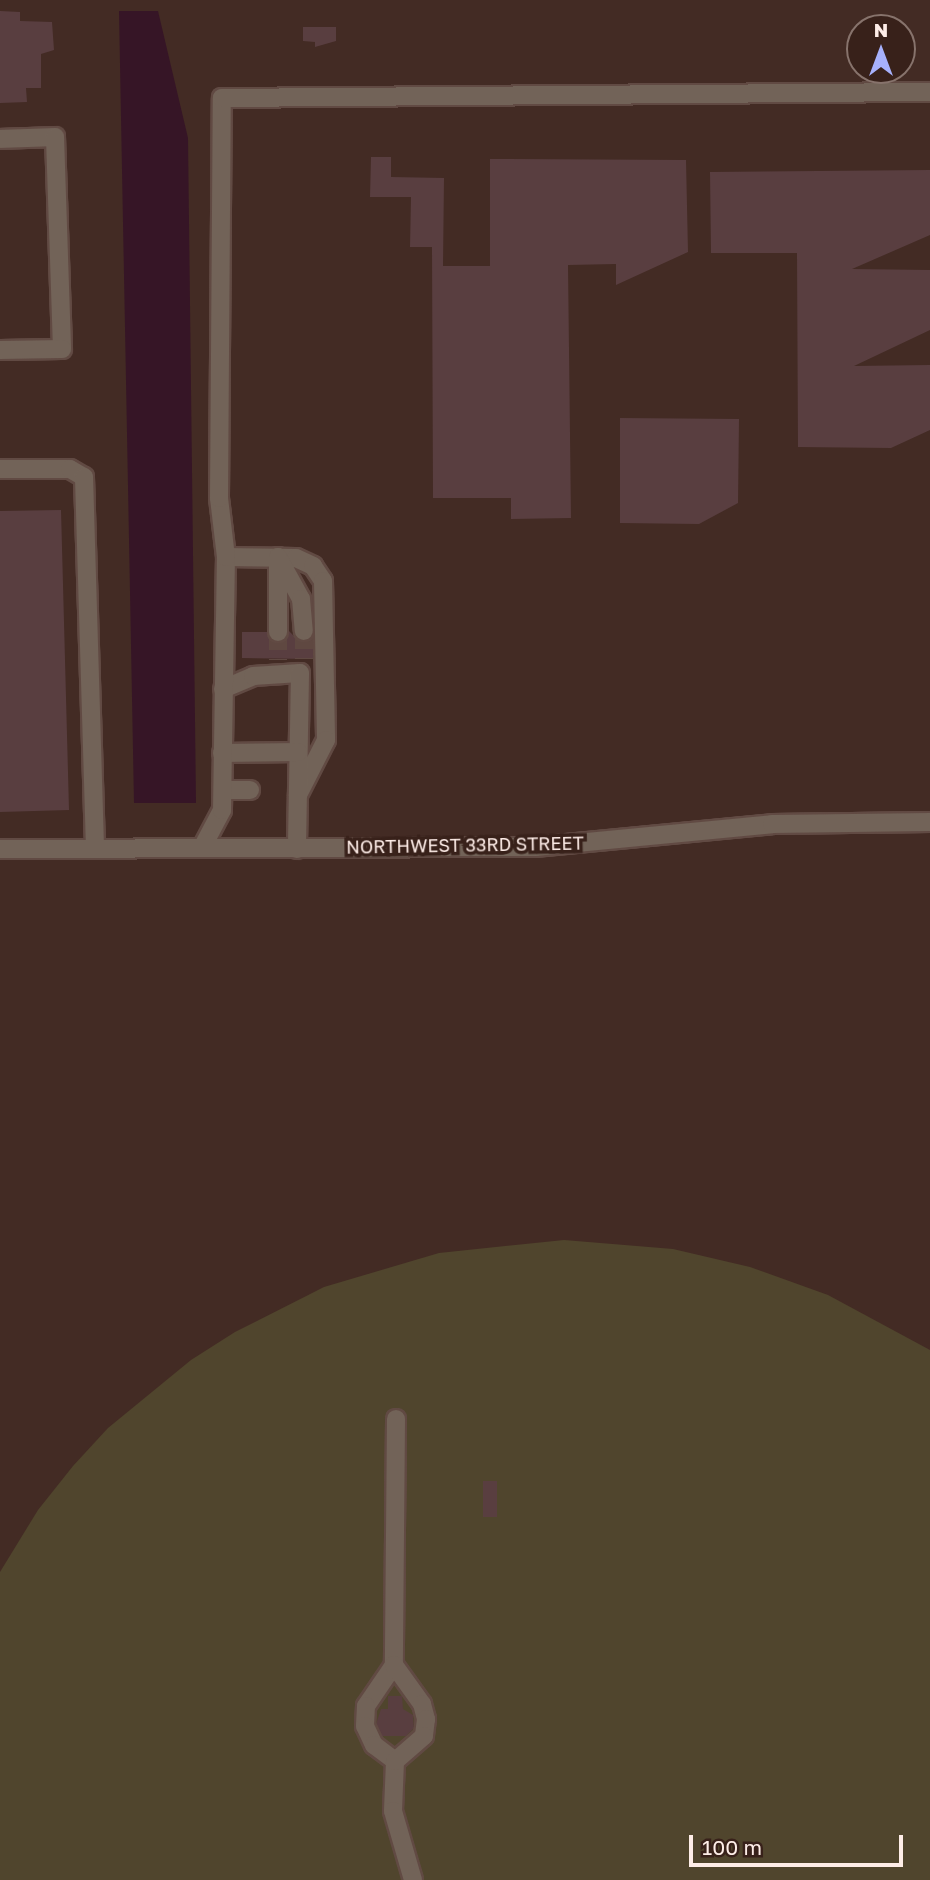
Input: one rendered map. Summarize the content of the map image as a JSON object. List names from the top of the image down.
{
  "streets": {
    "street": ["NORTHWEST 33RD STREET"]
  },
  "scale_bar": "100 m",
  "north": "top"
}
